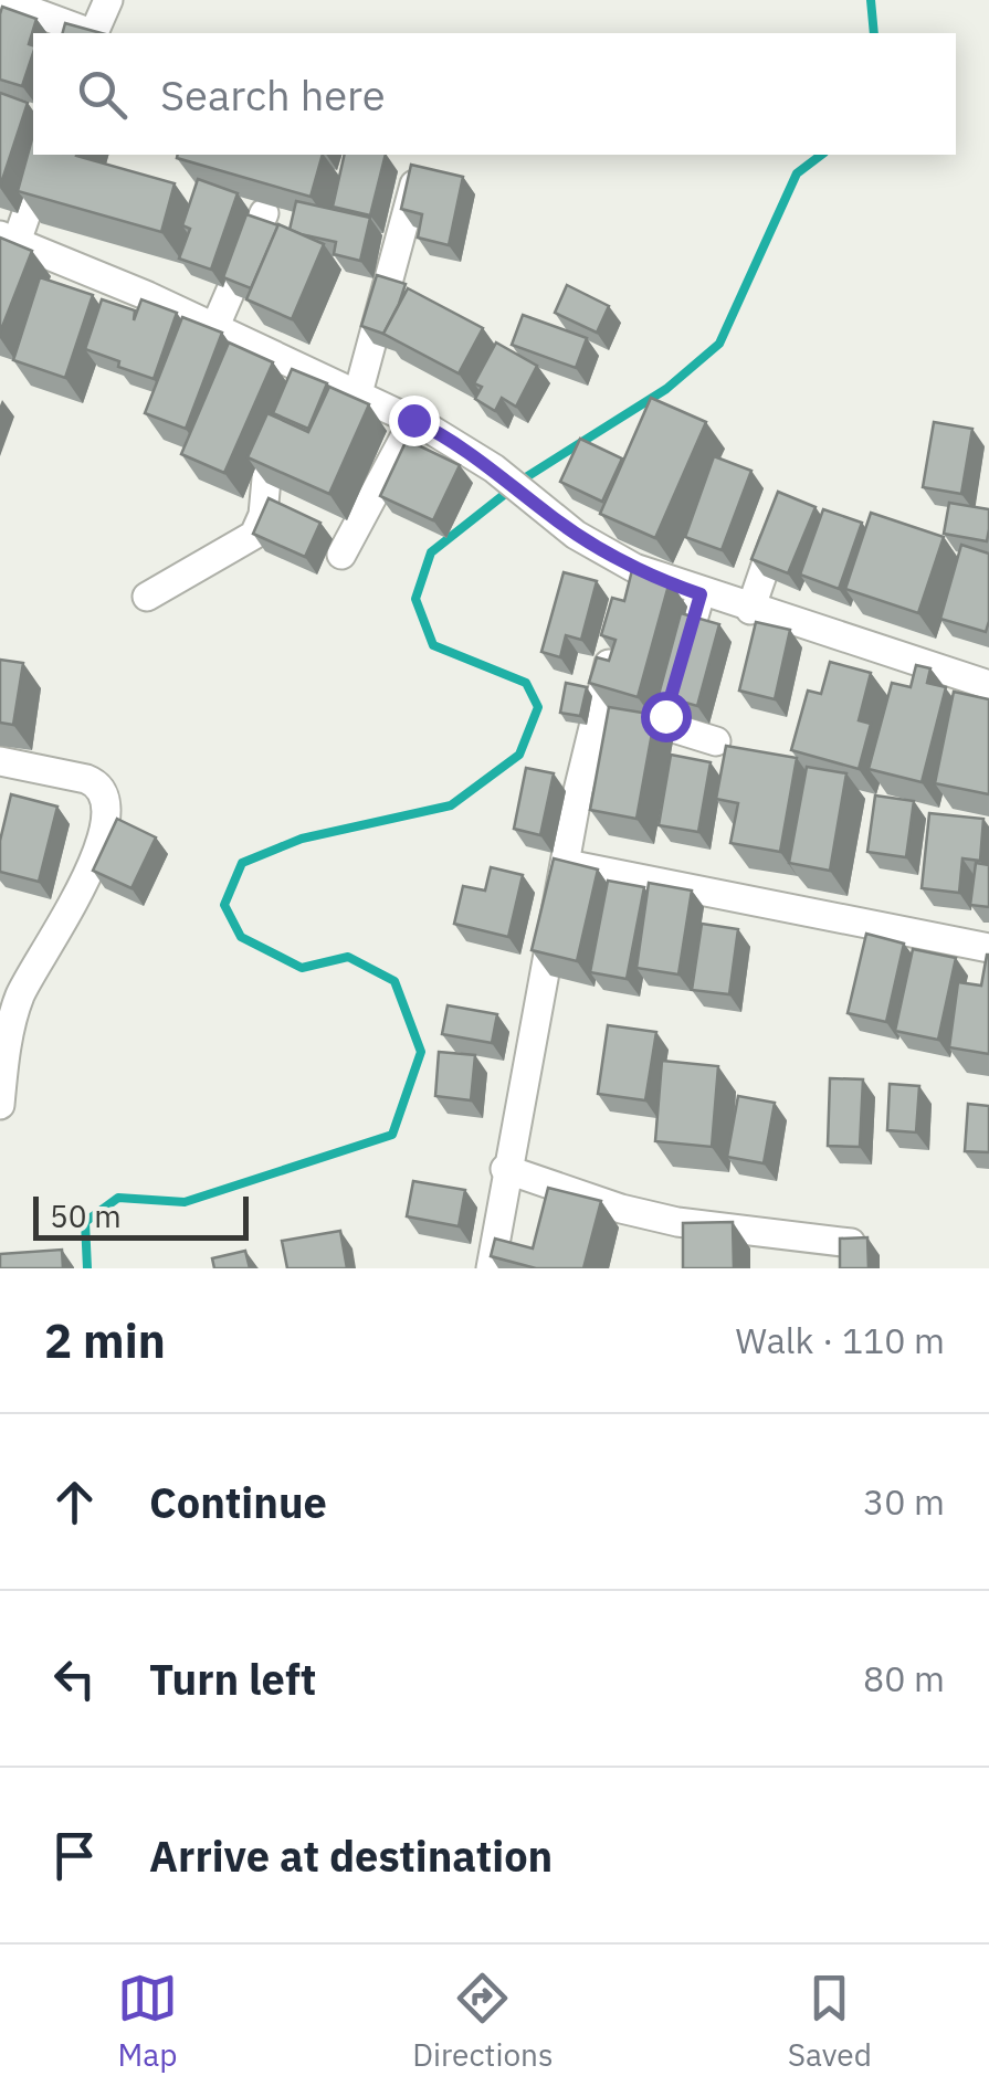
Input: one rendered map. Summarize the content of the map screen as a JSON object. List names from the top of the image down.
{
  "scale_bar": "50 m",
  "page": {
    "search": "Search here",
    "scale": "50 m",
    "heading": ["2 min", "Walk · 110 m"],
    "list": [
      ["Continue", "30 m"],
      ["Turn left", "80 m"],
      "Arrive at destination"
    ],
    "nav": ["Map", "Directions", "Saved"]
  }
}
